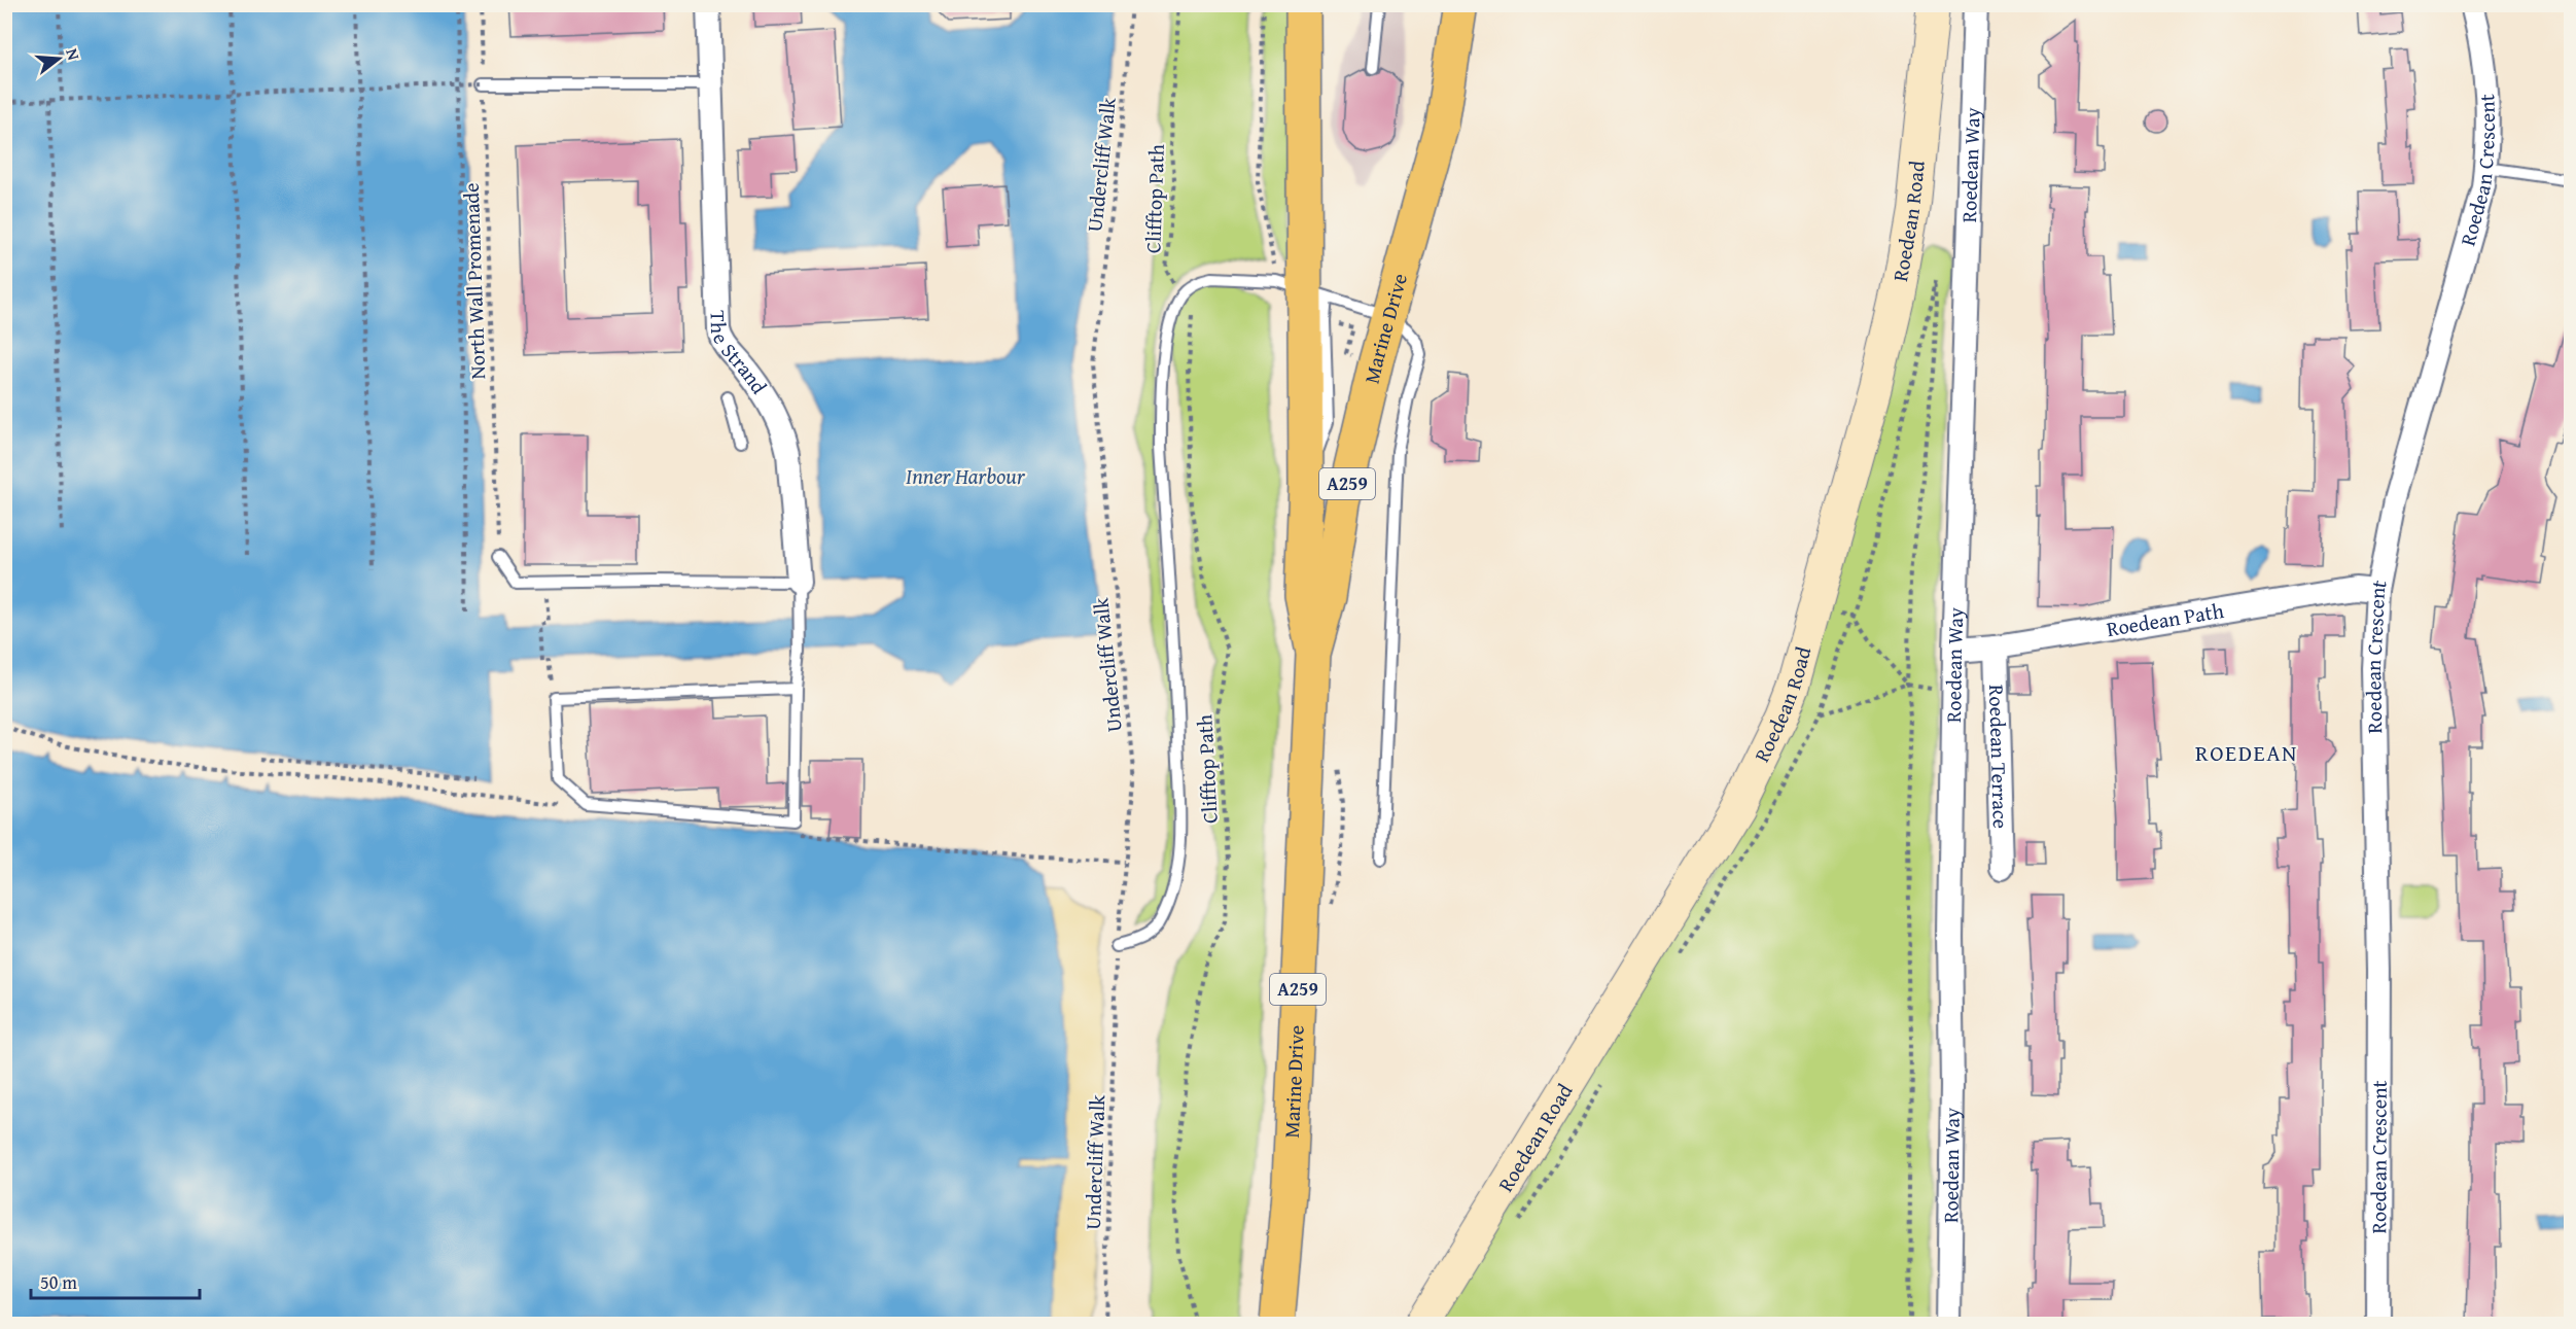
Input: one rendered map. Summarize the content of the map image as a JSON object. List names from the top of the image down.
{
  "streets": {
    "main road": ["Roedean Road", "Marine Drive", "A259"],
    "street": [
      "Roedean Way",
      "Roedean Crescent",
      "The Strand",
      "Roedean Path",
      "Roedean Terrace"
    ],
    "path": ["Undercliff Walk", "Clifftop Path", "North Wall Promenade"]
  },
  "crossings": [
    ["Roedean Way", "Roedean Path"],
    ["Roedean Crescent", "Roedean Path"],
    ["Roedean Path", "Roedean Terrace"]
  ],
  "districts": ["ROEDEAN"],
  "water": ["Inner Harbour"],
  "scale_bar": "50 m",
  "north": "right"
}
